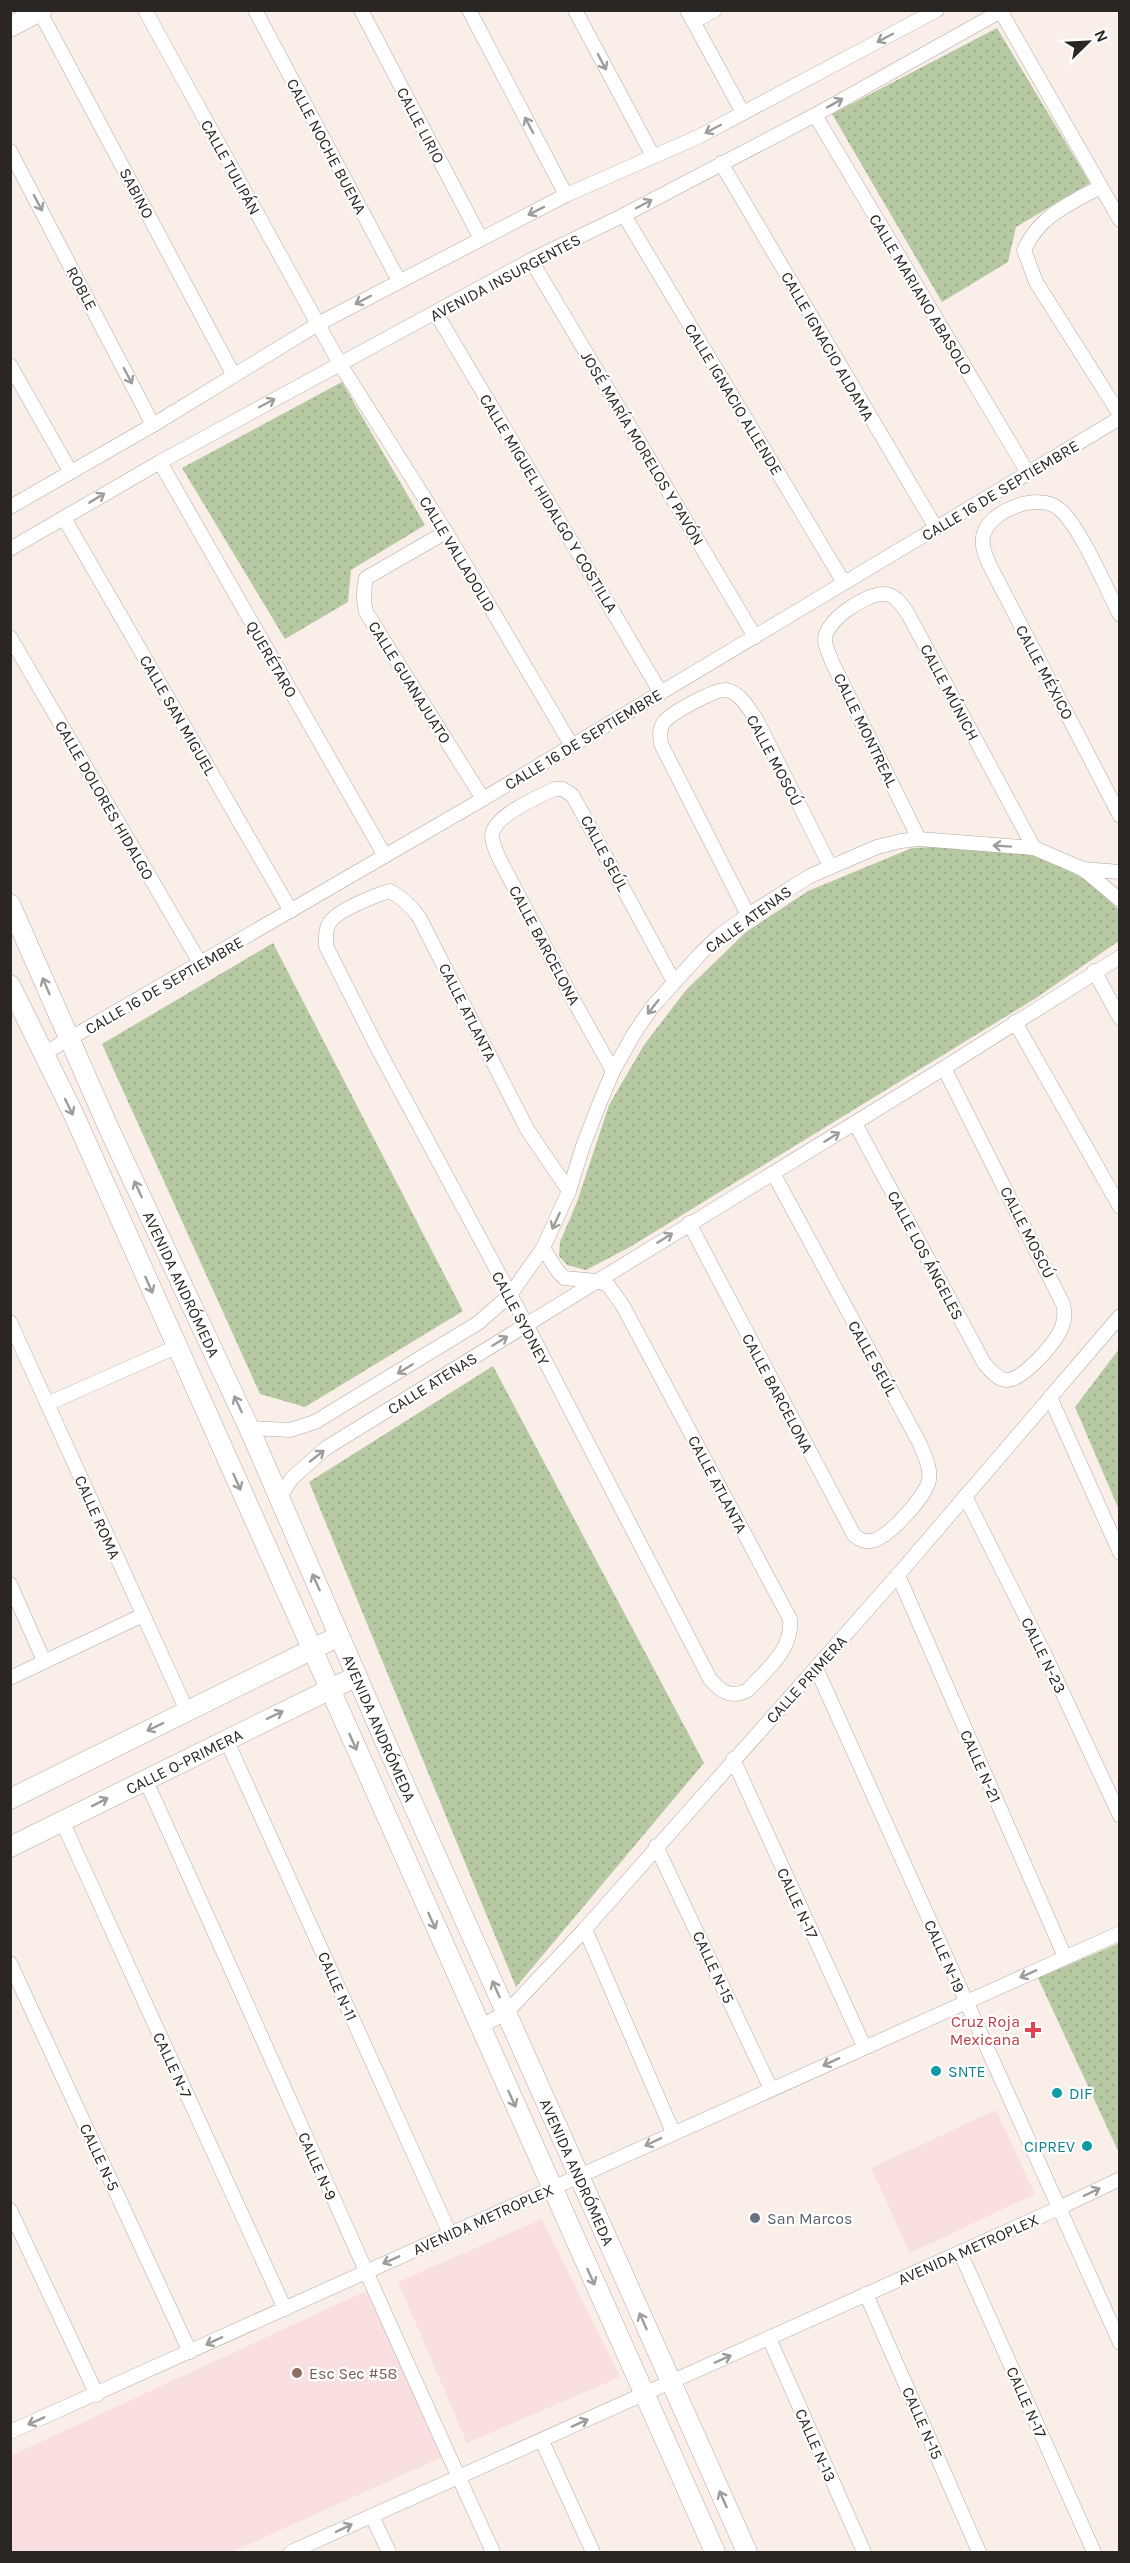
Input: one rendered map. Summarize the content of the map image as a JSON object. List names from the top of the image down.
{
  "streets": {
    "street": [
      "CALLE LIRIO",
      "CALLE NOCHE BUENA",
      "CALLE TULIPÁN",
      "SABINO",
      "AVENIDA INSURGENTES",
      "ROBLE",
      "CALLE MARIANO ABASOLO",
      "CALLE IGNACIO ALDAMA",
      "CALLE IGNACIO ALLENDE",
      "JOSÉ MARÍA MORELOS Y PAVÓN",
      "CALLE 16 DE SEPTIEMBRE",
      "CALLE MIGUEL HIDALGO Y COSTILLA",
      "CALLE VALLADOLID",
      "QUERÉTARO",
      "CALLE MÉXICO",
      "CALLE GUANAJUATO",
      "CALLE MÚNICH",
      "CALLE SAN MIGUEL",
      "CALLE MONTREAL",
      "CALLE MOSCÚ",
      "CALLE DOLORES HIDALGO",
      "CALLE SEÚL",
      "CALLE ATENAS",
      "CALLE BARCELONA",
      "CALLE ATLANTA",
      "CALLE LOS ÁNGELES",
      "AVENIDA ANDRÓMEDA",
      "CALLE SYDNEY",
      "CALLE ROMA",
      "CALLE N-23",
      "CALLE PRIMERA",
      "CALLE O-PRIMERA",
      "CALLE N-21",
      "CALLE N-17",
      "CALLE N-19",
      "CALLE N-15",
      "CALLE N-11",
      "CALLE N-7",
      "CALLE N-5",
      "CALLE N-9",
      "AVENIDA METROPLEX",
      "CALLE N-13"
    ]
  },
  "crossings": [
    ["CALLE TULIPÁN", "AVENIDA INSURGENTES"],
    ["CALLE TULIPÁN", "CALLE VALLADOLID"],
    ["AVENIDA INSURGENTES", "CALLE MARIANO ABASOLO"],
    ["AVENIDA INSURGENTES", "CALLE IGNACIO ALDAMA"],
    ["AVENIDA INSURGENTES", "CALLE IGNACIO ALLENDE"],
    ["AVENIDA INSURGENTES", "JOSÉ MARÍA MORELOS Y PAVÓN"],
    ["AVENIDA INSURGENTES", "CALLE MIGUEL HIDALGO Y COSTILLA"],
    ["AVENIDA INSURGENTES", "CALLE VALLADOLID"],
    ["AVENIDA INSURGENTES", "QUERÉTARO"],
    ["AVENIDA INSURGENTES", "CALLE SAN MIGUEL"],
    ["CALLE MARIANO ABASOLO", "CALLE 16 DE SEPTIEMBRE"],
    ["CALLE IGNACIO ALDAMA", "CALLE 16 DE SEPTIEMBRE"],
    ["CALLE IGNACIO ALLENDE", "CALLE 16 DE SEPTIEMBRE"],
    ["JOSÉ MARÍA MORELOS Y PAVÓN", "CALLE 16 DE SEPTIEMBRE"],
    ["CALLE 16 DE SEPTIEMBRE", "CALLE MIGUEL HIDALGO Y COSTILLA"],
    ["CALLE 16 DE SEPTIEMBRE", "CALLE VALLADOLID"],
    ["CALLE 16 DE SEPTIEMBRE", "QUERÉTARO"],
    ["CALLE 16 DE SEPTIEMBRE", "CALLE GUANAJUATO"],
    ["CALLE 16 DE SEPTIEMBRE", "CALLE SAN MIGUEL"],
    ["CALLE 16 DE SEPTIEMBRE", "CALLE DOLORES HIDALGO"],
    ["CALLE 16 DE SEPTIEMBRE", "AVENIDA ANDRÓMEDA"],
    ["CALLE VALLADOLID", "CALLE GUANAJUATO"],
    ["CALLE MÚNICH", "CALLE MONTREAL"],
    ["CALLE MÚNICH", "CALLE ATENAS"],
    ["CALLE MONTREAL", "CALLE ATENAS"],
    ["CALLE MOSCÚ", "CALLE ATENAS"],
    ["CALLE MOSCÚ", "CALLE LOS ÁNGELES"],
    ["CALLE SEÚL", "CALLE ATENAS"],
    ["CALLE SEÚL", "CALLE BARCELONA"],
    ["CALLE ATENAS", "CALLE BARCELONA"],
    ["CALLE ATENAS", "CALLE ATLANTA"],
    ["CALLE ATENAS", "CALLE LOS ÁNGELES"],
    ["CALLE ATENAS", "AVENIDA ANDRÓMEDA"],
    ["CALLE ATENAS", "CALLE SYDNEY"],
    ["CALLE ATLANTA", "CALLE SYDNEY"],
    ["AVENIDA ANDRÓMEDA", "CALLE PRIMERA"],
    ["AVENIDA ANDRÓMEDA", "CALLE O-PRIMERA"],
    ["AVENIDA ANDRÓMEDA", "AVENIDA METROPLEX"],
    ["CALLE N-23", "CALLE PRIMERA"],
    ["CALLE PRIMERA", "CALLE N-21"],
    ["CALLE PRIMERA", "CALLE N-17"],
    ["CALLE PRIMERA", "CALLE N-19"],
    ["CALLE PRIMERA", "CALLE N-15"],
    ["CALLE O-PRIMERA", "CALLE N-11"],
    ["CALLE O-PRIMERA", "CALLE N-7"],
    ["CALLE O-PRIMERA", "CALLE N-9"],
    ["CALLE N-21", "AVENIDA METROPLEX"],
    ["CALLE N-17", "AVENIDA METROPLEX"],
    ["CALLE N-19", "AVENIDA METROPLEX"],
    ["CALLE N-15", "AVENIDA METROPLEX"],
    ["CALLE N-11", "AVENIDA METROPLEX"],
    ["CALLE N-7", "AVENIDA METROPLEX"],
    ["CALLE N-5", "AVENIDA METROPLEX"],
    ["CALLE N-9", "AVENIDA METROPLEX"],
    ["AVENIDA METROPLEX", "CALLE N-13"]
  ],
  "places": {
    "health": ["Cruz Roja Mexicana"],
    "other": [
      "SNTE",
      "DIF",
      "CIPREV",
      "San Marcos",
      "Esc Sec #58"
    ]
  },
  "north": "top right"
}
